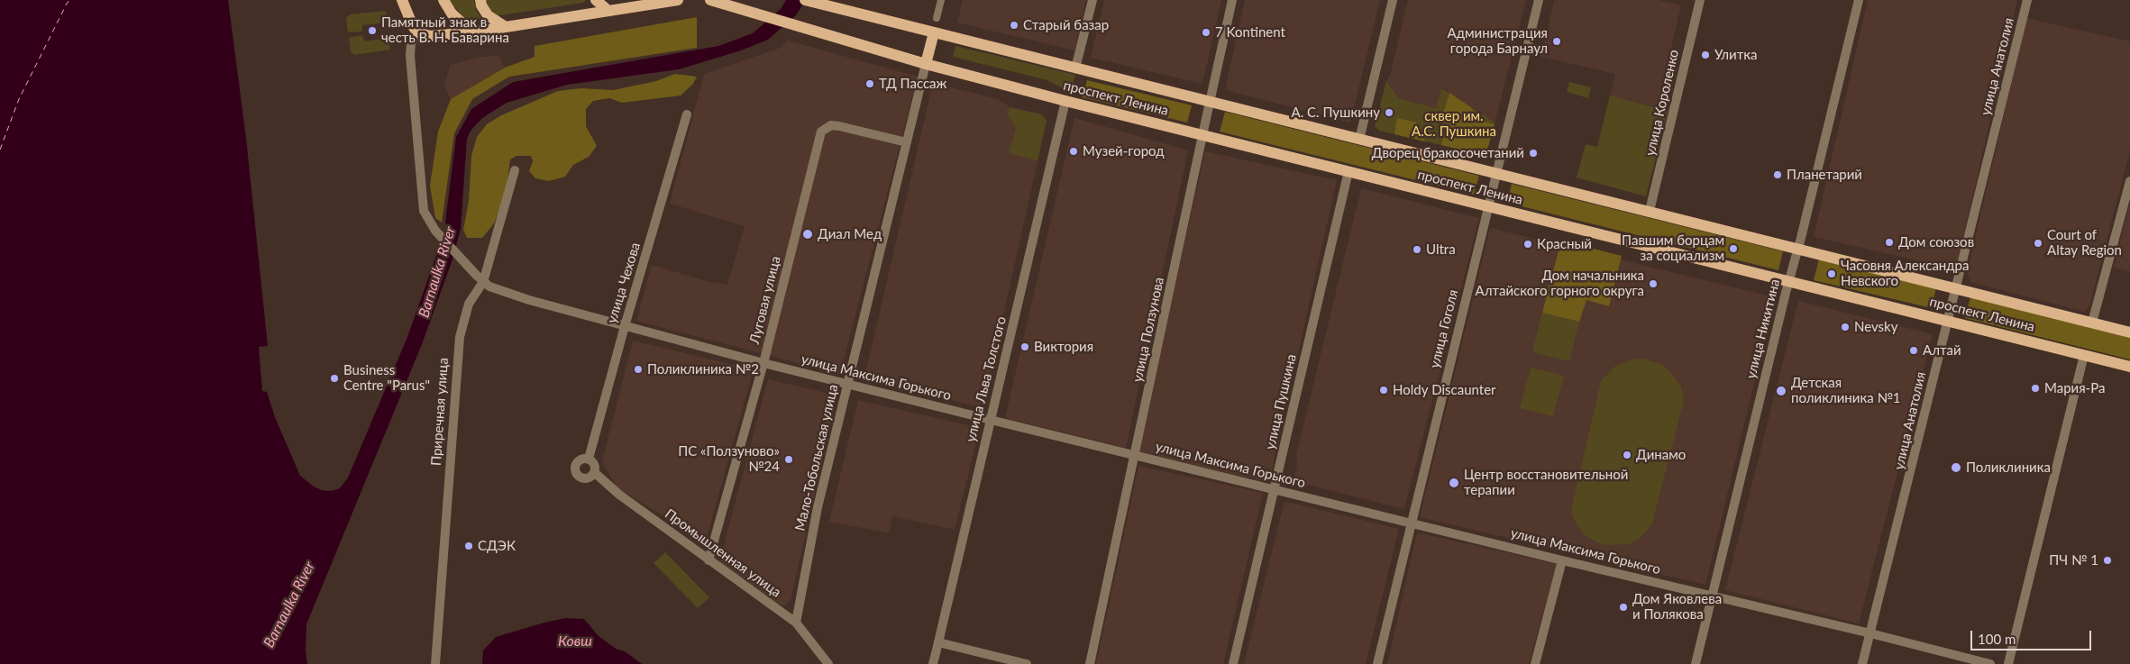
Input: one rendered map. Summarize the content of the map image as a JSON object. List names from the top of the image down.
{
  "streets": {
    "main road": ["проспект Ленина"],
    "street": [
      "улица Анатолия",
      "улица Короленко",
      "улица Чехова",
      "Луговая улица",
      "улица Гоголя",
      "улица Никитина",
      "улица Ползунова",
      "улица Максима Горького",
      "улица Льва Толстого",
      "улица Пушкина",
      "Приречная улица",
      "Мало-Тобольская улица",
      "Промышленная улица"
    ]
  },
  "crossings": [
    ["улица Анатолия", "проспект Ленина"],
    ["улица Анатолия", "улица Максима Горького"],
    ["проспект Ленина", "улица Короленко"],
    ["проспект Ленина", "улица Гоголя"],
    ["проспект Ленина", "улица Никитина"],
    ["проспект Ленина", "улица Ползунова"],
    ["проспект Ленина", "улица Льва Толстого"],
    ["проспект Ленина", "улица Пушкина"],
    ["проспект Ленина", "Мало-Тобольская улица"],
    ["улица Чехова", "улица Максима Горького"],
    ["улица Чехова", "Промышленная улица"],
    ["Луговая улица", "улица Максима Горького"],
    ["Луговая улица", "Мало-Тобольская улица"],
    ["Луговая улица", "Промышленная улица"],
    ["улица Гоголя", "улица Максима Горького"],
    ["улица Никитина", "улица Максима Горького"],
    ["улица Ползунова", "улица Максима Горького"],
    ["улица Максима Горького", "улица Льва Толстого"],
    ["улица Максима Горького", "улица Пушкина"],
    ["улица Максима Горького", "Приречная улица"],
    ["улица Максима Горького", "Мало-Тобольская улица"],
    ["Мало-Тобольская улица", "Промышленная улица"]
  ],
  "water": ["Barnaulka River", "Ковш"],
  "parks": ["сквер им. А.С. Пушкина"],
  "places": [
    "Старый базар",
    "Памятный знак в честь В. Н. Баварина",
    "7 Kontinent",
    "Администрация города Барнаул",
    "Улитка",
    "ТД Пассаж",
    "А. С. Пушкину",
    "Музей-город",
    "Дворец бракосочетаний",
    "Планетарий",
    "Диал Мед",
    "Дом союзов",
    "Court of Altay Region",
    "Красный",
    "Павшим борцам за социализм",
    "Ultra",
    "Часовня Александра Невского",
    "Дом начальника Алтайского горного округа",
    "Nevsky",
    "Виктория",
    "Алтай",
    "Поликлиника №2",
    "Business Centre \"Parus\"",
    "Мария-Ра",
    "Holdy Discaunter",
    "Детская поликлиника №1",
    "Динамо",
    "ПС «Ползуново» №24",
    "Поликлиника",
    "Центр восстановительной терапии",
    "СДЭК",
    "ПЧ № 1",
    "Дом Яковлева и Полякова"
  ],
  "scale_bar": "100 m"
}
